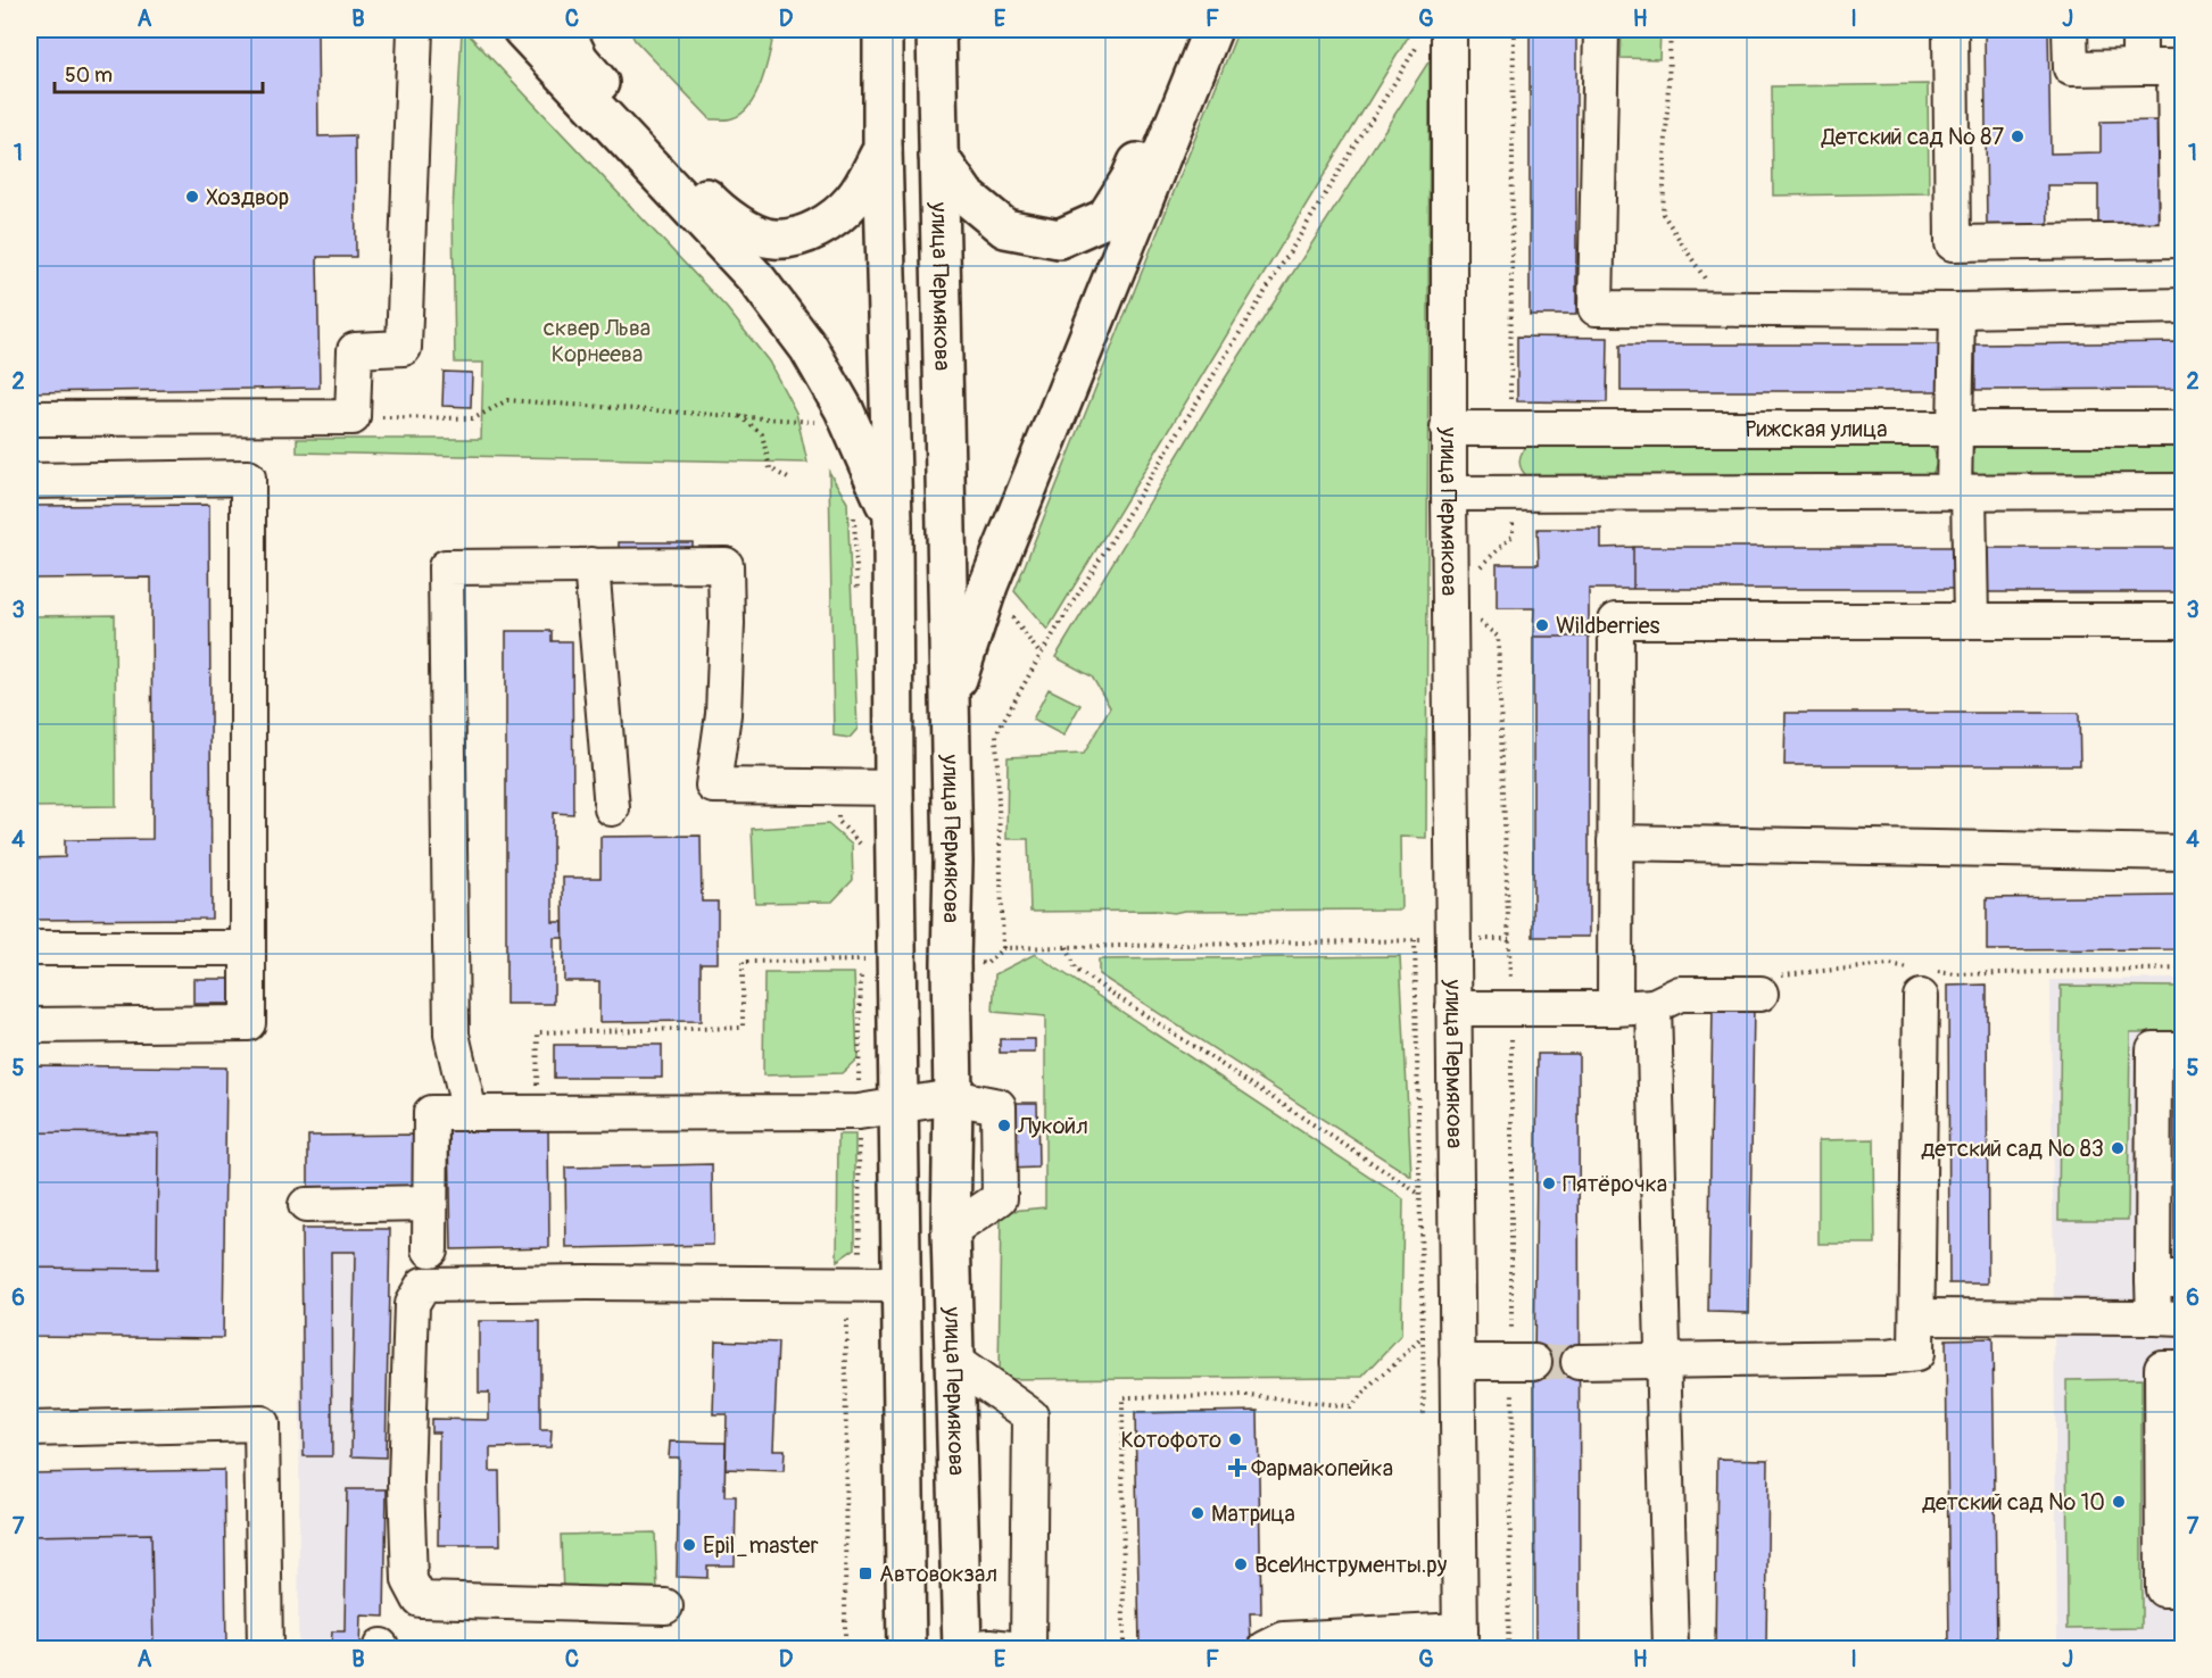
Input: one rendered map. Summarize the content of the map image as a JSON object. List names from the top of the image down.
{
  "streets": {
    "main road": ["улица Пермякова"],
    "street": ["Рижская улица"]
  },
  "crossings": [
    ["улица Пермякова", "Рижская улица"]
  ],
  "parks": ["сквер Льва Корнеева"],
  "places": {
    "other": [
      "Детский сад № 87",
      "Хоздвор",
      "Wildberries",
      "Лукойл",
      "детский сад № 83",
      "Пятёрочка",
      "Котофото",
      "детский сад № 10",
      "Матрица",
      "Epil_master",
      "ВсеИнструменты.ру"
    ],
    "health": ["Фармакопейка"],
    "transit": ["Автовокзал"]
  },
  "scale_bar": "50 m",
  "grid": {
    "columns": [
      "A",
      "B",
      "C",
      "D",
      "E",
      "F",
      "G",
      "H",
      "I",
      "J"
    ],
    "rows": [
      "1",
      "2",
      "3",
      "4",
      "5",
      "6",
      "7"
    ]
  }
}
